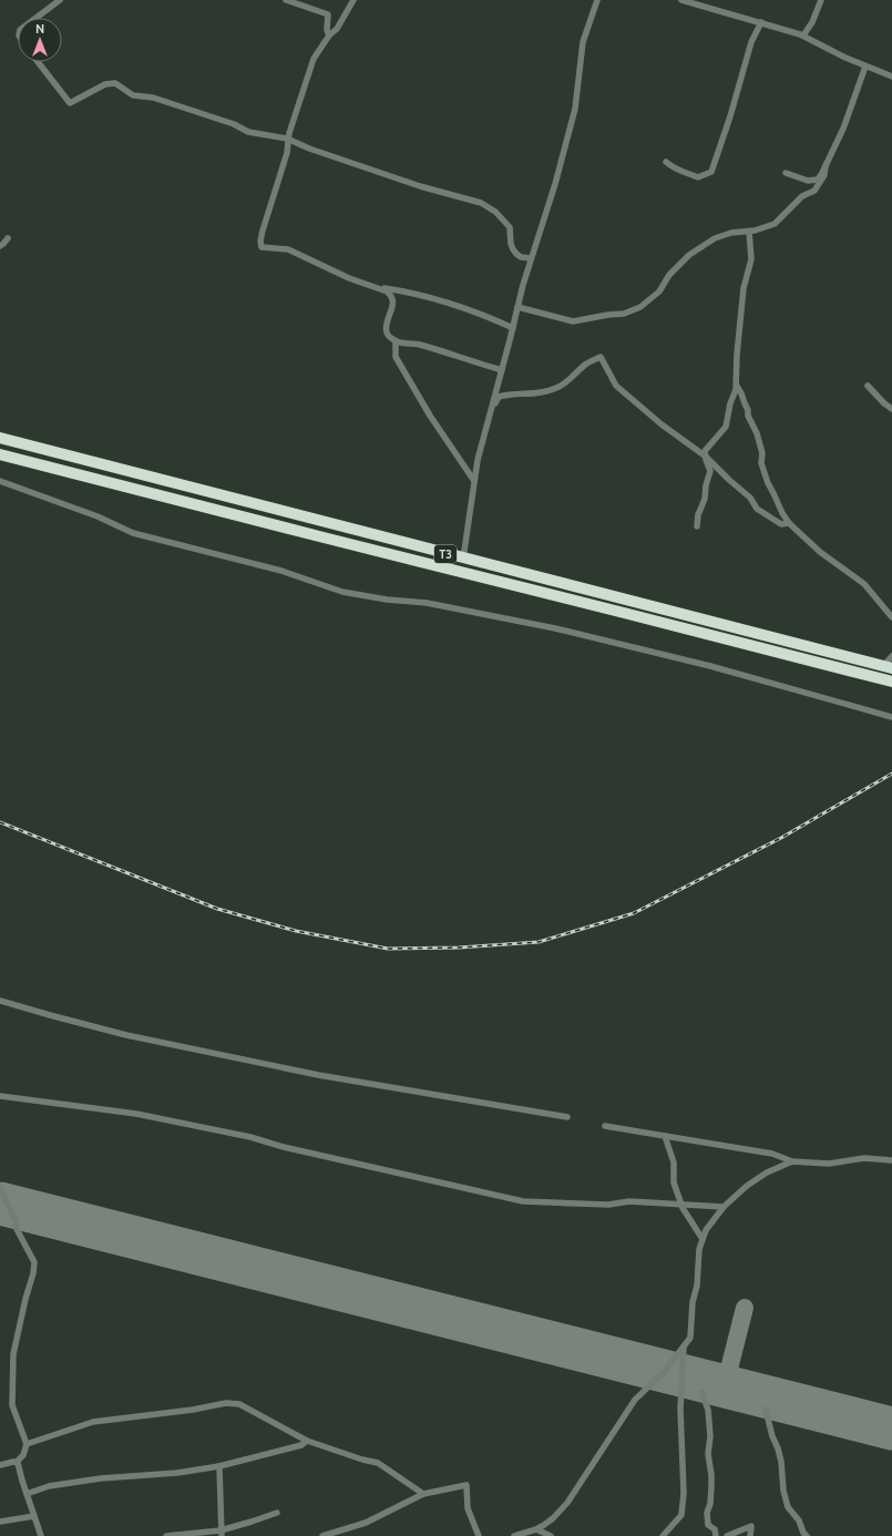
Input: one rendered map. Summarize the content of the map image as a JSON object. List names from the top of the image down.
{
  "streets": {
    "highway": ["T3"]
  },
  "north": "top"
}
